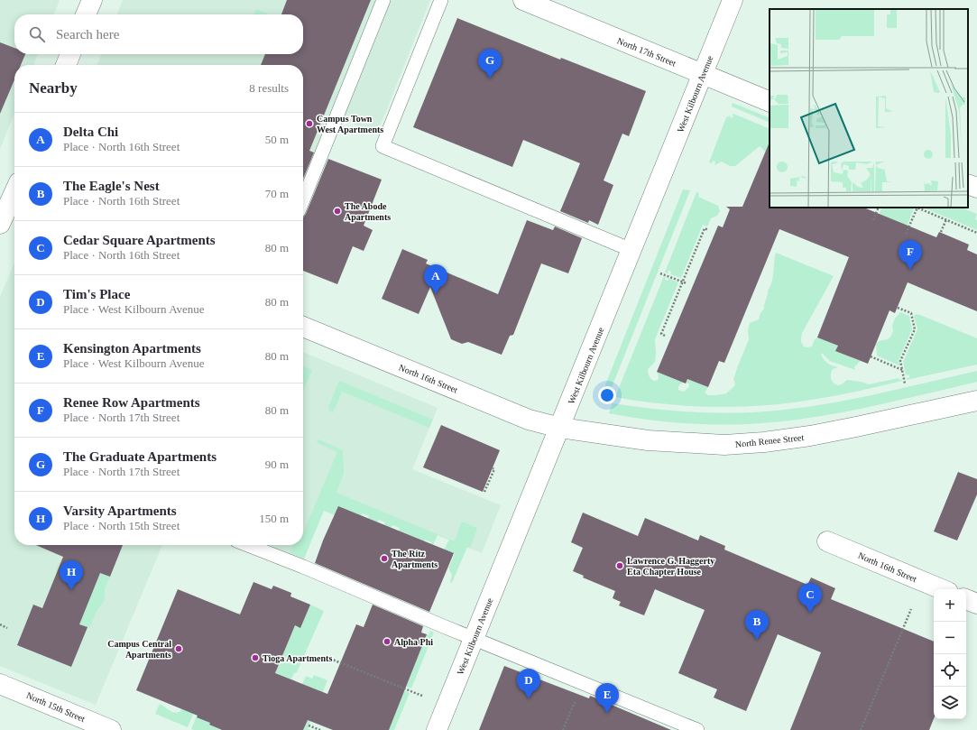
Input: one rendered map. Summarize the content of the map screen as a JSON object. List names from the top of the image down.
{
  "streets": {
    "street": [
      "North 17th Street",
      "West Kilbourn Avenue",
      "North 16th Street",
      "North Renee Street",
      "North 15th Street"
    ]
  },
  "crossings": [
    ["North 17th Street", "West Kilbourn Avenue"],
    ["West Kilbourn Avenue", "North 16th Street"],
    ["West Kilbourn Avenue", "North Renee Street"],
    ["North 16th Street", "North Renee Street"]
  ],
  "places": [
    "Campus Town West Apartments",
    "The Abode Apartments",
    "The Ritz Apartments",
    "Lawrence G. Haggerty Eta Chapter House",
    "Alpha Phi",
    "Campus Central Apartments",
    "Tioga Apartments"
  ],
  "page": {
    "search": "Search here",
    "pins": [
      "G",
      "F",
      "A",
      "H",
      "C",
      "B",
      "D",
      "E"
    ],
    "heading": ["Nearby", "8 results"],
    "list": [
      {
        "mark": "A",
        "name": "Delta Chi",
        "note": "Place · North 16th Street",
        "value": "50 m"
      },
      {
        "mark": "B",
        "name": "The Eagle's Nest",
        "note": "Place · North 16th Street",
        "value": "70 m"
      },
      {
        "mark": "C",
        "name": "Cedar Square Apartments",
        "note": "Place · North 16th Street",
        "value": "80 m"
      },
      {
        "mark": "D",
        "name": "Tim's Place",
        "note": "Place · West Kilbourn Avenue",
        "value": "80 m"
      },
      {
        "mark": "E",
        "name": "Kensington Apartments",
        "note": "Place · West Kilbourn Avenue",
        "value": "80 m"
      },
      {
        "mark": "F",
        "name": "Renee Row Apartments",
        "note": "Place · North 17th Street",
        "value": "80 m"
      },
      {
        "mark": "G",
        "name": "The Graduate Apartments",
        "note": "Place · North 17th Street",
        "value": "90 m"
      },
      {
        "mark": "H",
        "name": "Varsity Apartments",
        "note": "Place · North 15th Street",
        "value": "150 m"
      }
    ],
    "map_buttons": ["+", "−"]
  }
}
